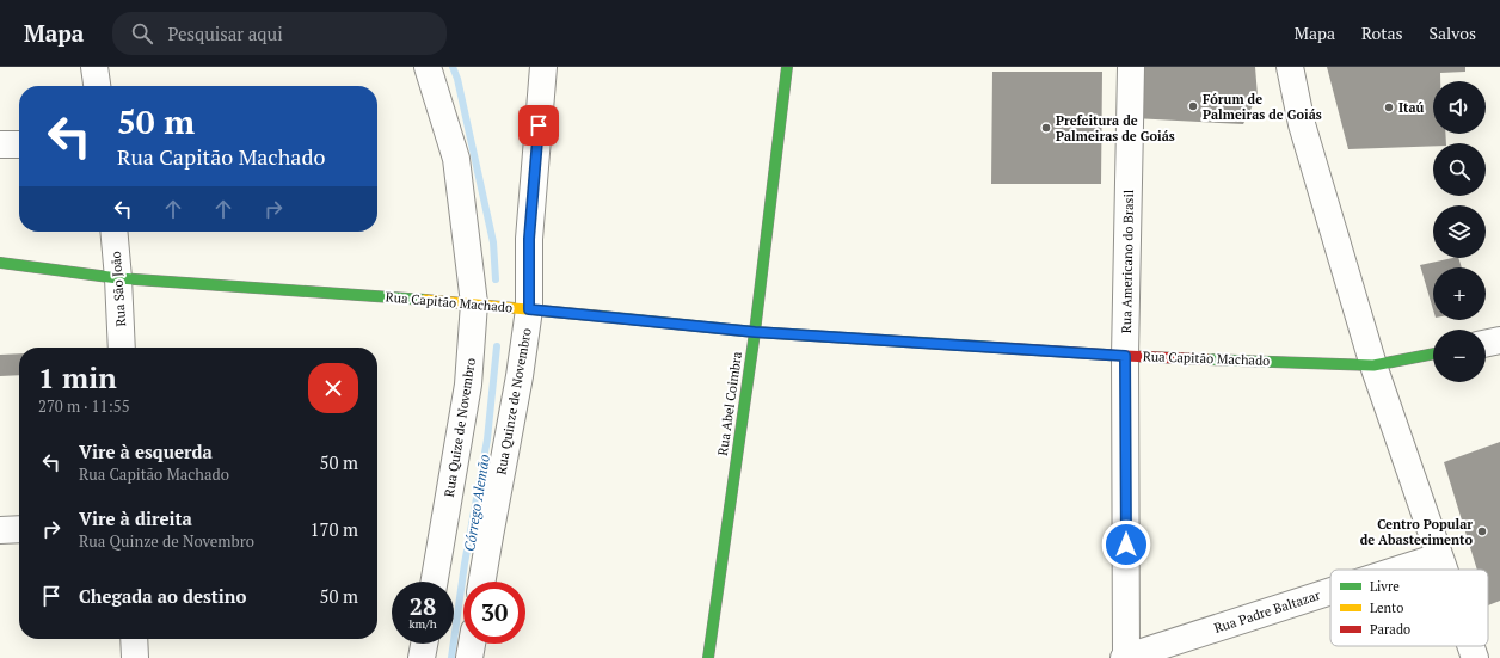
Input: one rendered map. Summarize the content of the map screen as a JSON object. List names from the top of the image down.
{
  "streets": {
    "street": [
      "Rua Americano do Brasil",
      "Rua São João",
      "Rua Capitão Machado",
      "Rua Quinze de Novembro",
      "Rua Abel Coimbra",
      "Rua Quize de Novembro",
      "Rua Padre Baltazar"
    ]
  },
  "crossings": [
    ["Rua Americano do Brasil", "Rua Capitão Machado"],
    ["Rua Americano do Brasil", "Rua Padre Baltazar"],
    ["Rua São João", "Rua Capitão Machado"],
    ["Rua Capitão Machado", "Rua Quinze de Novembro"],
    ["Rua Capitão Machado", "Rua Abel Coimbra"],
    ["Rua Capitão Machado", "Rua Quize de Novembro"]
  ],
  "water": ["Córrego Alemão"],
  "places": [
    "Fórum de Palmeiras de Goiás",
    "Itaú",
    "Prefeitura de Palmeiras de Goiás",
    "Centro Popular de Abastecimento"
  ],
  "legend": ["Livre", "Lento", "Parado"],
  "page": {
    "header": "Mapa",
    "search": "Pesquisar aqui",
    "nav": ["Mapa", "Rotas", "Salvos"],
    "map_buttons": ["+", "−"],
    "turn": ["50 m", "Rua Capitão Machado"],
    "heading": ["1 min", "270 m · 11:55"],
    "list": [
      {
        "name": "Vire à esquerda",
        "note": "Rua Capitão Machado",
        "value": "50 m"
      },
      {
        "name": "Vire à direita",
        "note": "Rua Quinze de Novembro",
        "value": "170 m"
      },
      {
        "name": "Chegada ao destino",
        "value": "50 m"
      }
    ],
    "speed": "28 km/h",
    "limit": "30"
  }
}
